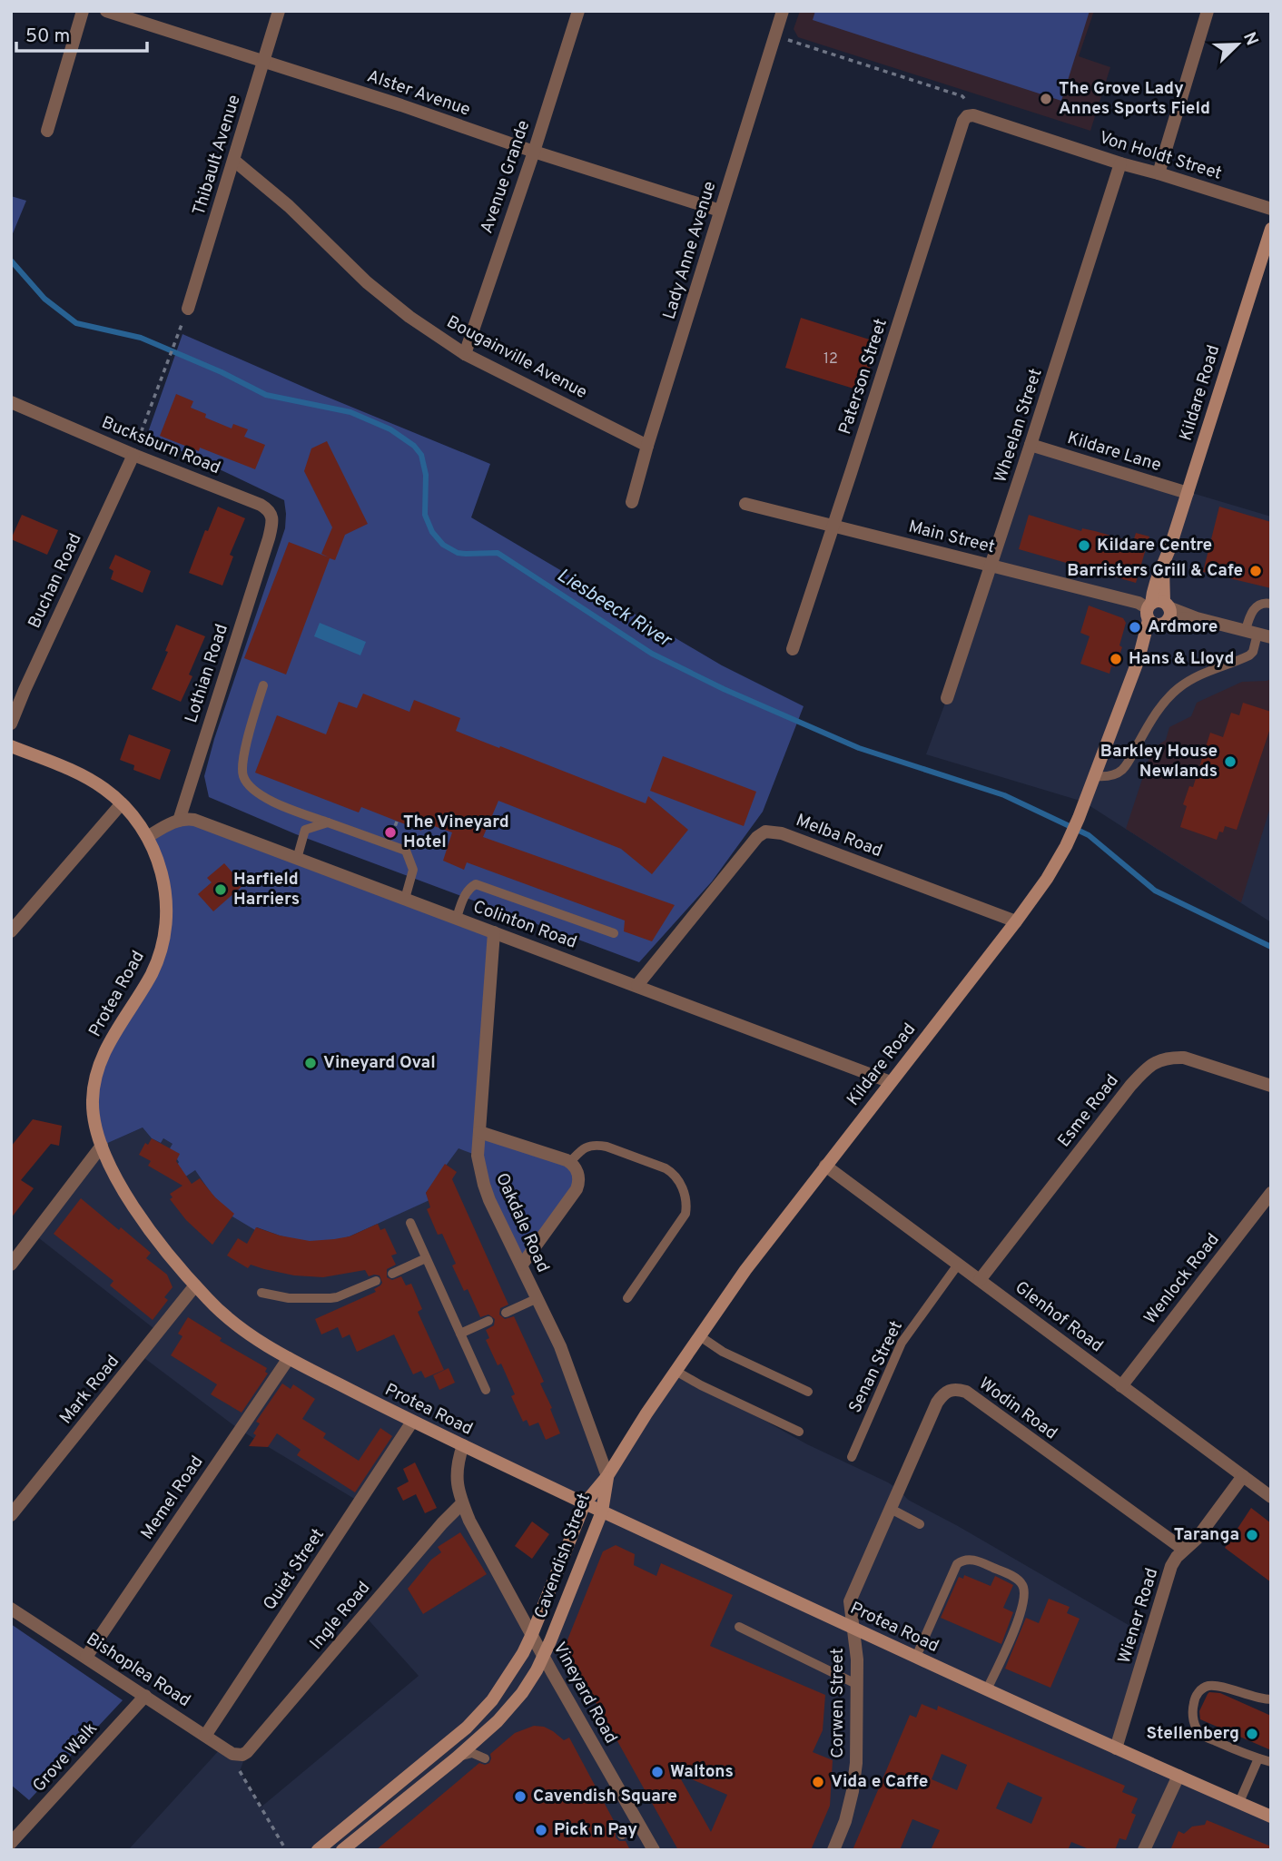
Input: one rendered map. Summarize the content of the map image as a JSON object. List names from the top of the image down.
{
  "streets": {
    "street": [
      "Alster Avenue",
      "Thibault Avenue",
      "Von Holdt Street",
      "Avenue Grande",
      "Lady Anne Avenue",
      "Bougainville Avenue",
      "Paterson Street",
      "Kildare Road",
      "Wheelan Street",
      "Bucksburn Road",
      "Kildare Lane",
      "Main Street",
      "Buchan Road",
      "Lothian Road",
      "Melba Road",
      "Colinton Road",
      "Protea Road",
      "Esme Road",
      "Oakdale Road",
      "Wenlock Road",
      "Glenhof Road",
      "Mark Road",
      "Wodin Road",
      "Memel Road",
      "Cavendish Street",
      "Quiet Street",
      "Ingle Road",
      "Wiener Road",
      "Bishoplea Road",
      "Vineyard Road",
      "Corwen Street",
      "Grove Walk"
    ],
    "lane": ["Senan Street"]
  },
  "crossings": [
    ["Alster Avenue", "Thibault Avenue"],
    ["Alster Avenue", "Avenue Grande"],
    ["Alster Avenue", "Lady Anne Avenue"],
    ["Thibault Avenue", "Bougainville Avenue"],
    ["Von Holdt Street", "Paterson Street"],
    ["Von Holdt Street", "Wheelan Street"],
    ["Avenue Grande", "Bougainville Avenue"],
    ["Lady Anne Avenue", "Bougainville Avenue"],
    ["Paterson Street", "Main Street"],
    ["Kildare Road", "Kildare Lane"],
    ["Kildare Road", "Main Street"],
    ["Kildare Road", "Melba Road"],
    ["Kildare Road", "Colinton Road"],
    ["Kildare Road", "Oakdale Road"],
    ["Kildare Road", "Glenhof Road"],
    ["Kildare Road", "Cavendish Street"],
    ["Wheelan Street", "Kildare Lane"],
    ["Wheelan Street", "Main Street"],
    ["Bucksburn Road", "Buchan Road"],
    ["Bucksburn Road", "Lothian Road"],
    ["Lothian Road", "Colinton Road"],
    ["Melba Road", "Colinton Road"],
    ["Colinton Road", "Oakdale Road"],
    ["Protea Road", "Mark Road"],
    ["Protea Road", "Wodin Road"],
    ["Protea Road", "Memel Road"],
    ["Protea Road", "Cavendish Street"],
    ["Protea Road", "Quiet Street"],
    ["Protea Road", "Wiener Road"],
    ["Protea Road", "Vineyard Road"],
    ["Protea Road", "Corwen Street"],
    ["Esme Road", "Glenhof Road"],
    ["Oakdale Road", "Cavendish Street"],
    ["Wenlock Road", "Glenhof Road"],
    ["Glenhof Road", "Senan Street"],
    ["Glenhof Road", "Wiener Road"],
    ["Wodin Road", "Wiener Road"],
    ["Wodin Road", "Corwen Street"],
    ["Memel Road", "Bishoplea Road"],
    ["Cavendish Street", "Vineyard Road"],
    ["Quiet Street", "Bishoplea Road"],
    ["Ingle Road", "Bishoplea Road"],
    ["Ingle Road", "Vineyard Road"],
    ["Bishoplea Road", "Grove Walk"]
  ],
  "water": ["Liesbeeck River"],
  "places": [
    "The Grove Lady Annes Sports Field",
    "Kildare Centre",
    "Barristers Grill & Cafe",
    "Ardmore",
    "Hans & Lloyd",
    "Barkley House Newlands",
    "The Vineyard Hotel",
    "Harfield Harriers",
    "Vineyard Oval",
    "Taranga",
    "Stellenberg",
    "Waltons",
    "Vida e Caffe",
    "Cavendish Square",
    "Pick n Pay"
  ],
  "house_numbers": ["12"],
  "scale_bar": "50 m",
  "north": "top right"
}
